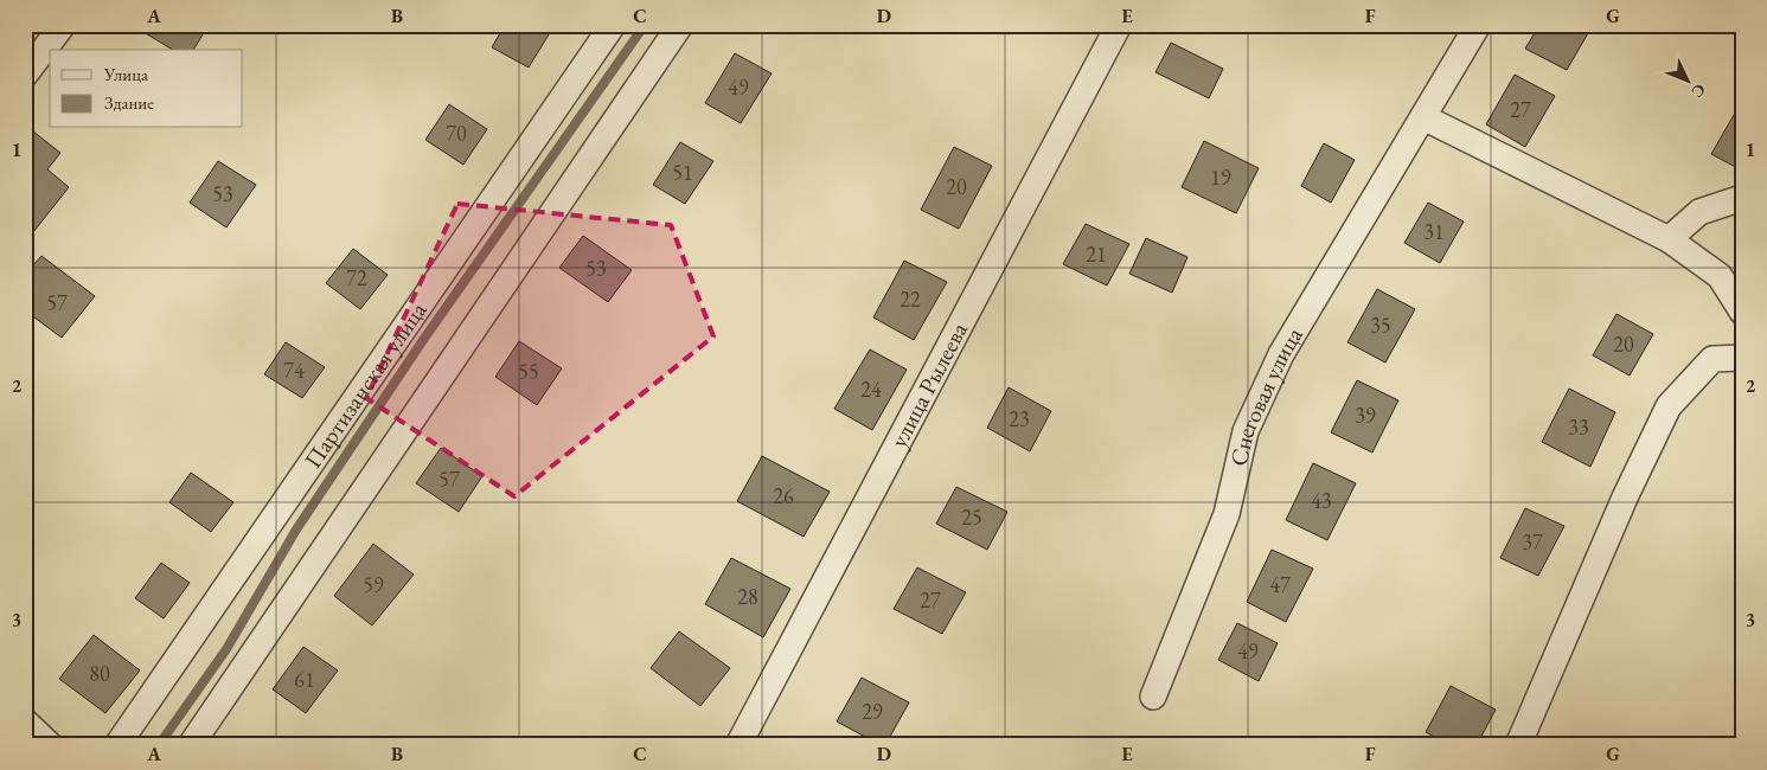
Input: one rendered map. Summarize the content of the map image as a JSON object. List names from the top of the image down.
{
  "streets": {
    "street": ["Партизанская улица", "улица Рылеева", "Снеговая улица"]
  },
  "house_numbers": [
    "49",
    "27",
    "70",
    "51",
    "19",
    "20",
    "53",
    "31",
    "21",
    "53",
    "72",
    "22",
    "57",
    "35",
    "20",
    "74",
    "55",
    "24",
    "39",
    "23",
    "33",
    "57",
    "26",
    "43",
    "25",
    "37",
    "59",
    "47",
    "28",
    "27",
    "49",
    "80",
    "61",
    "29"
  ],
  "legend": ["Улица", "Здание"],
  "north": "bottom right",
  "grid": {
    "columns": [
      "A",
      "B",
      "C",
      "D",
      "E",
      "F",
      "G"
    ],
    "rows": ["1", "2", "3"]
  }
}
